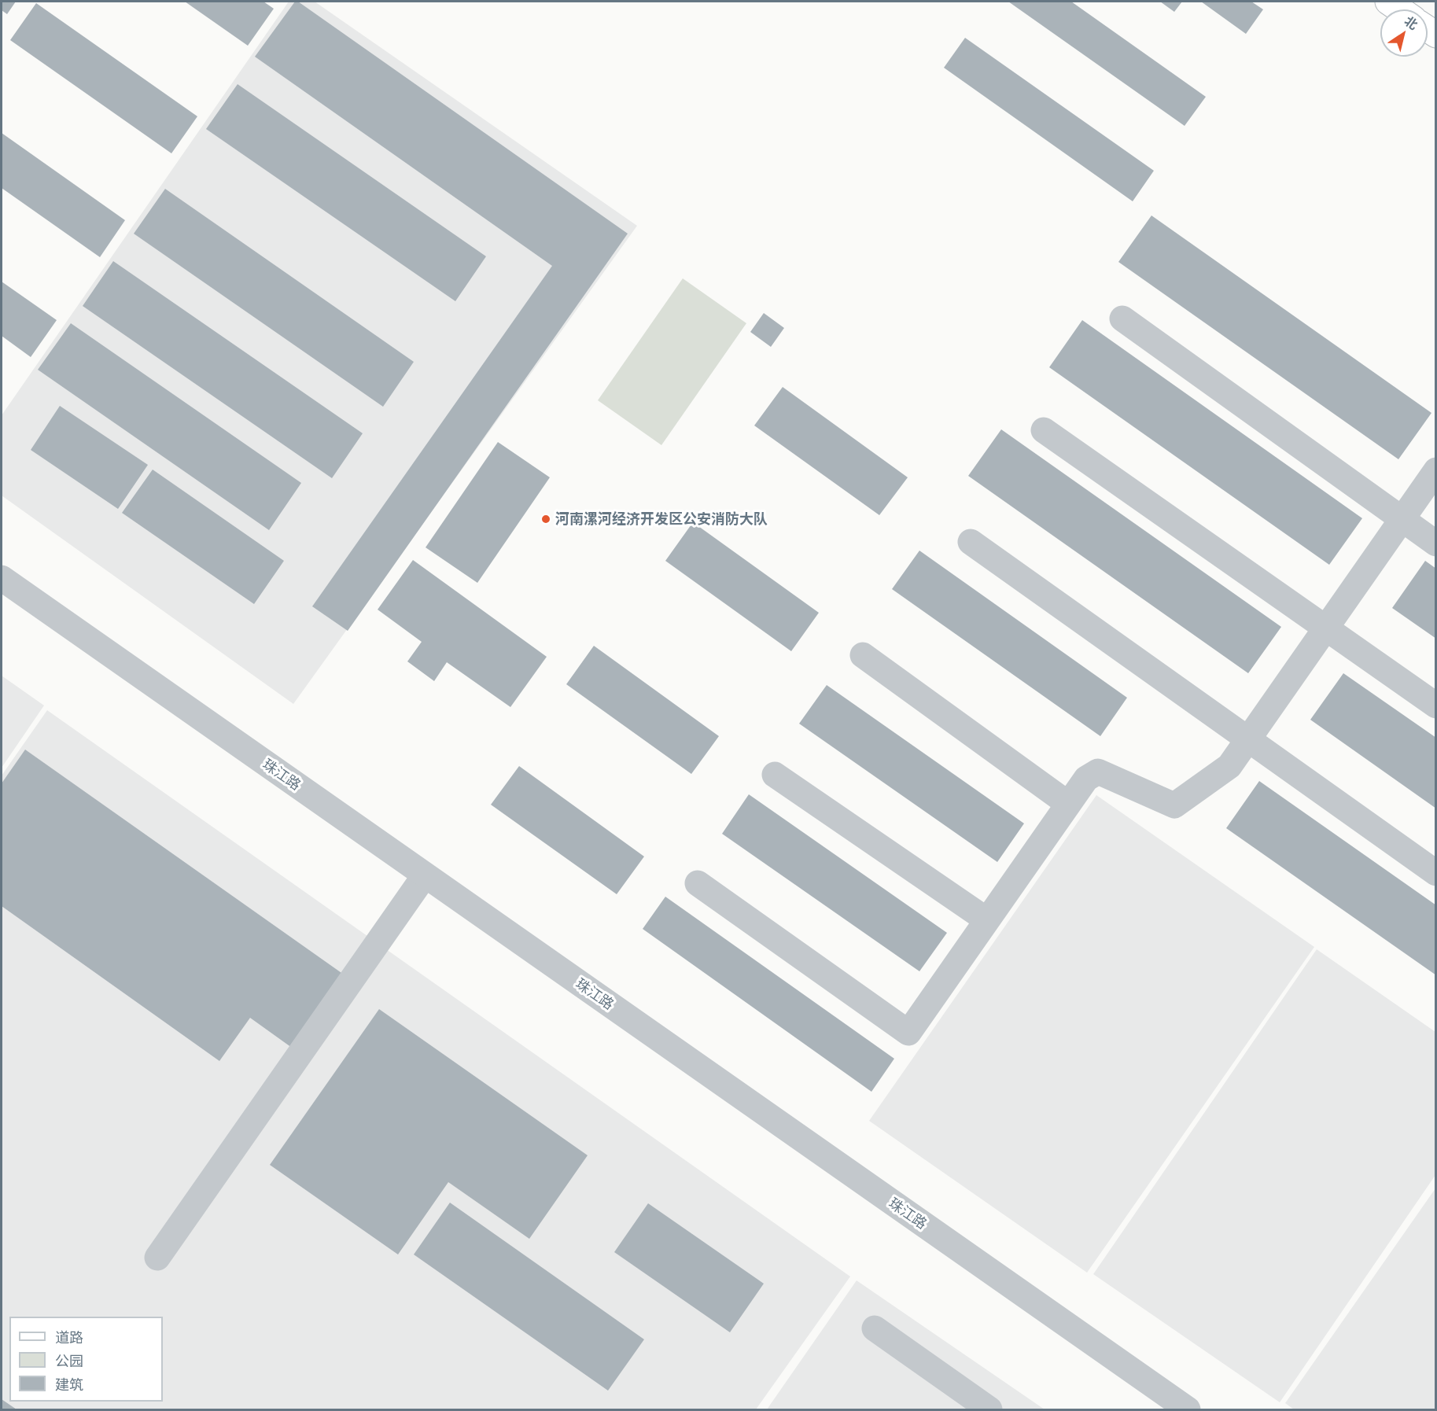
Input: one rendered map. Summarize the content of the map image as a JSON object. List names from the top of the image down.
{
  "streets": {
    "street": ["珠江路"]
  },
  "places": ["河南漯河经济开发区公安消防大队"],
  "legend": ["道路", "公园", "建筑"],
  "north": "top right"
}
